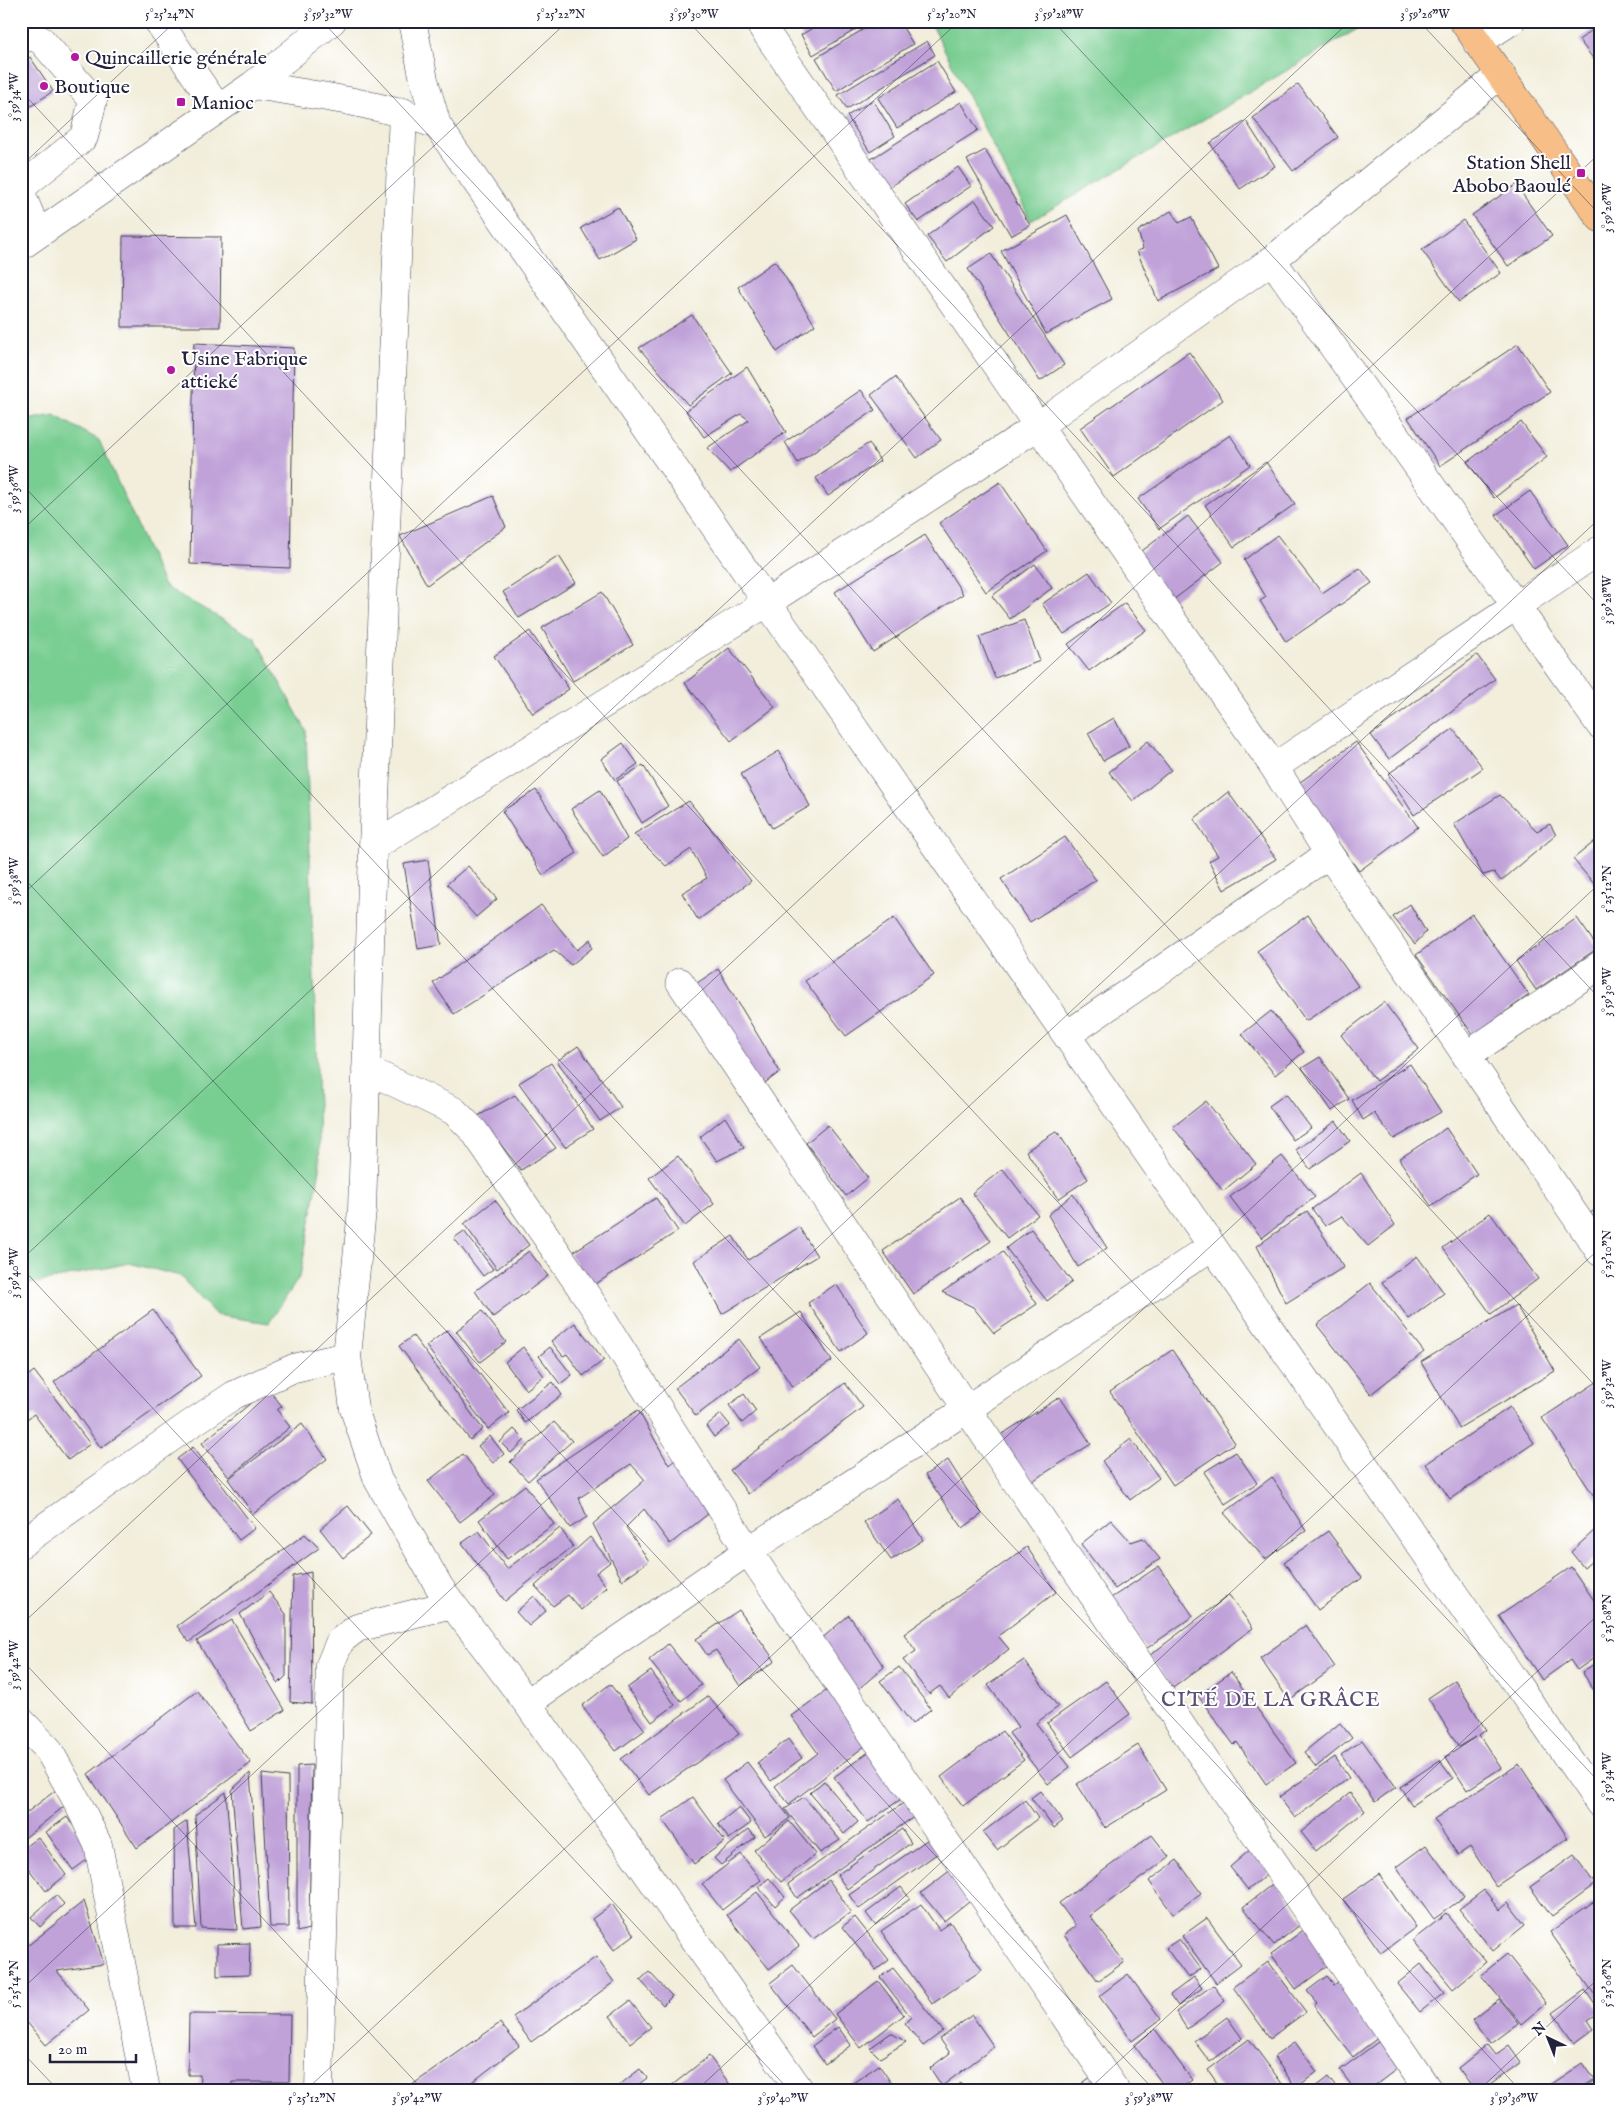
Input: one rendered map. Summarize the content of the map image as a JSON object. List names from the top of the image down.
{
  "districts": ["CITÉ DE LA GRÂCE"],
  "places": {
    "other": ["Quincaillerie générale", "Boutique", "Usine Fabrique attieké"],
    "transit": ["Manioc", "Station Shell Abobo Baoulé"]
  },
  "scale_bar": "20 m",
  "north": "top left",
  "coordinates": [
    "5°25'24\"N",
    "3°59'32\"W",
    "5°25'22\"N",
    "3°59'30\"W",
    "5°25'20\"N",
    "3°59'28\"W",
    "3°59'26\"W",
    "3°59'34\"W",
    "3°59'36\"W",
    "3°59'38\"W",
    "5°25'12\"N",
    "5°25'10\"N",
    "3°59'40\"W",
    "5°25'08\"N",
    "3°59'42\"W",
    "5°25'06\"N",
    "5°25'14\"N"
  ]
}
